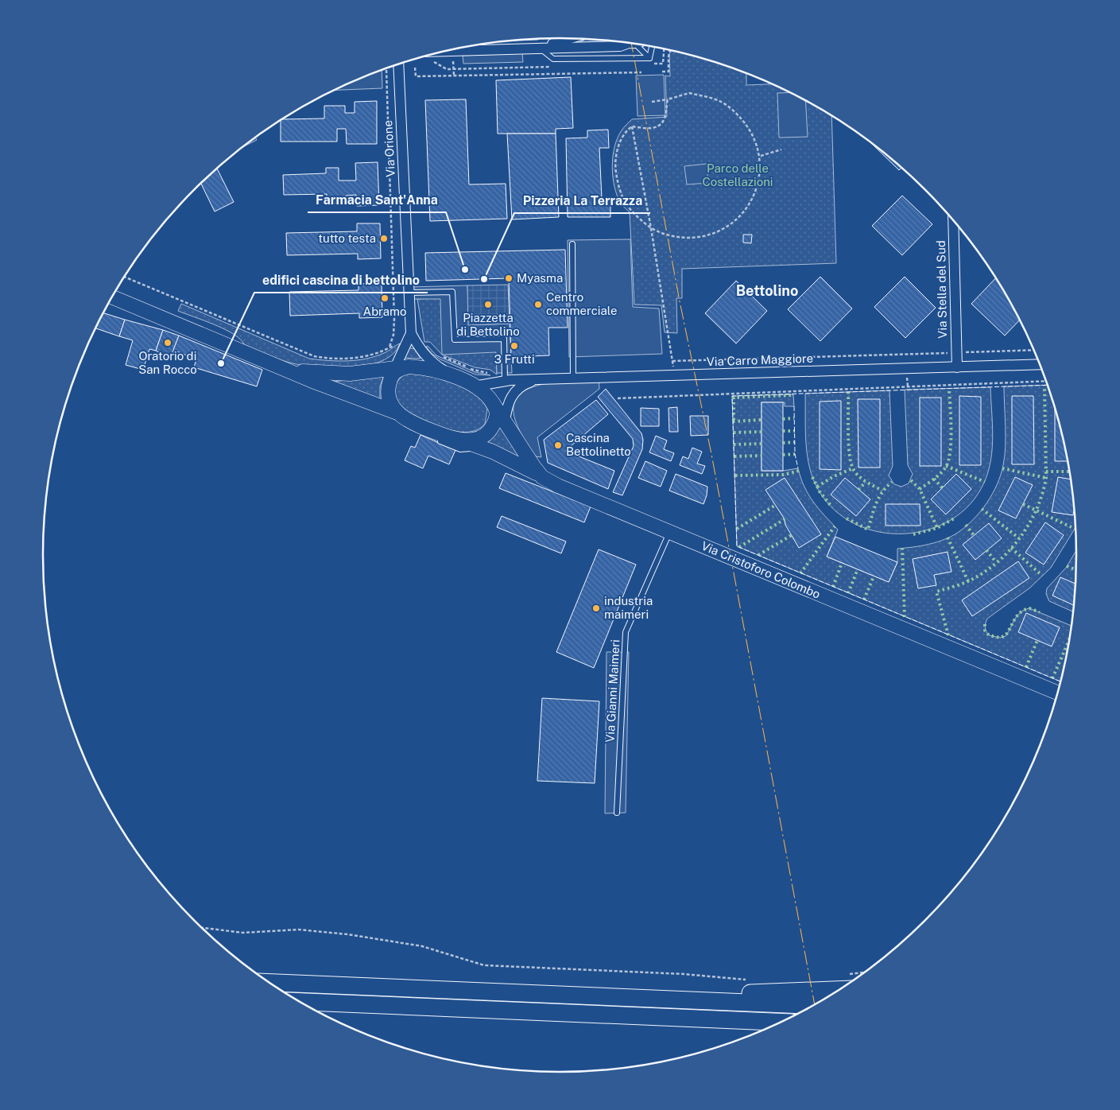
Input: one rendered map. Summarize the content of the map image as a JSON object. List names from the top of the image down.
{
  "streets": {
    "main road": ["Via Cristoforo Colombo"],
    "street": ["Via Orione", "Via Stella del Sud", "Via Carro Maggiore"],
    "lane": ["Via Gianni Maimeri"]
  },
  "crossings": [
    ["Via Stella del Sud", "Via Carro Maggiore"],
    ["Via Carro Maggiore", "Via Cristoforo Colombo"],
    ["Via Cristoforo Colombo", "Via Gianni Maimeri"]
  ],
  "districts": ["Bettolino"],
  "parks": ["Parco delle Costellazioni"],
  "places": [
    "tutto testa",
    "Farmacia Sant'Anna",
    "Myasma",
    "Pizzeria La Terrazza",
    "Abramo",
    "Piazzetta di Bettolino",
    "Centro commerciale",
    "Oratorio di San Rocco",
    "3 Frutti",
    "edifici cascina di bettolino",
    "Cascina Bettolinetto",
    "industria maimeri"
  ]
}
